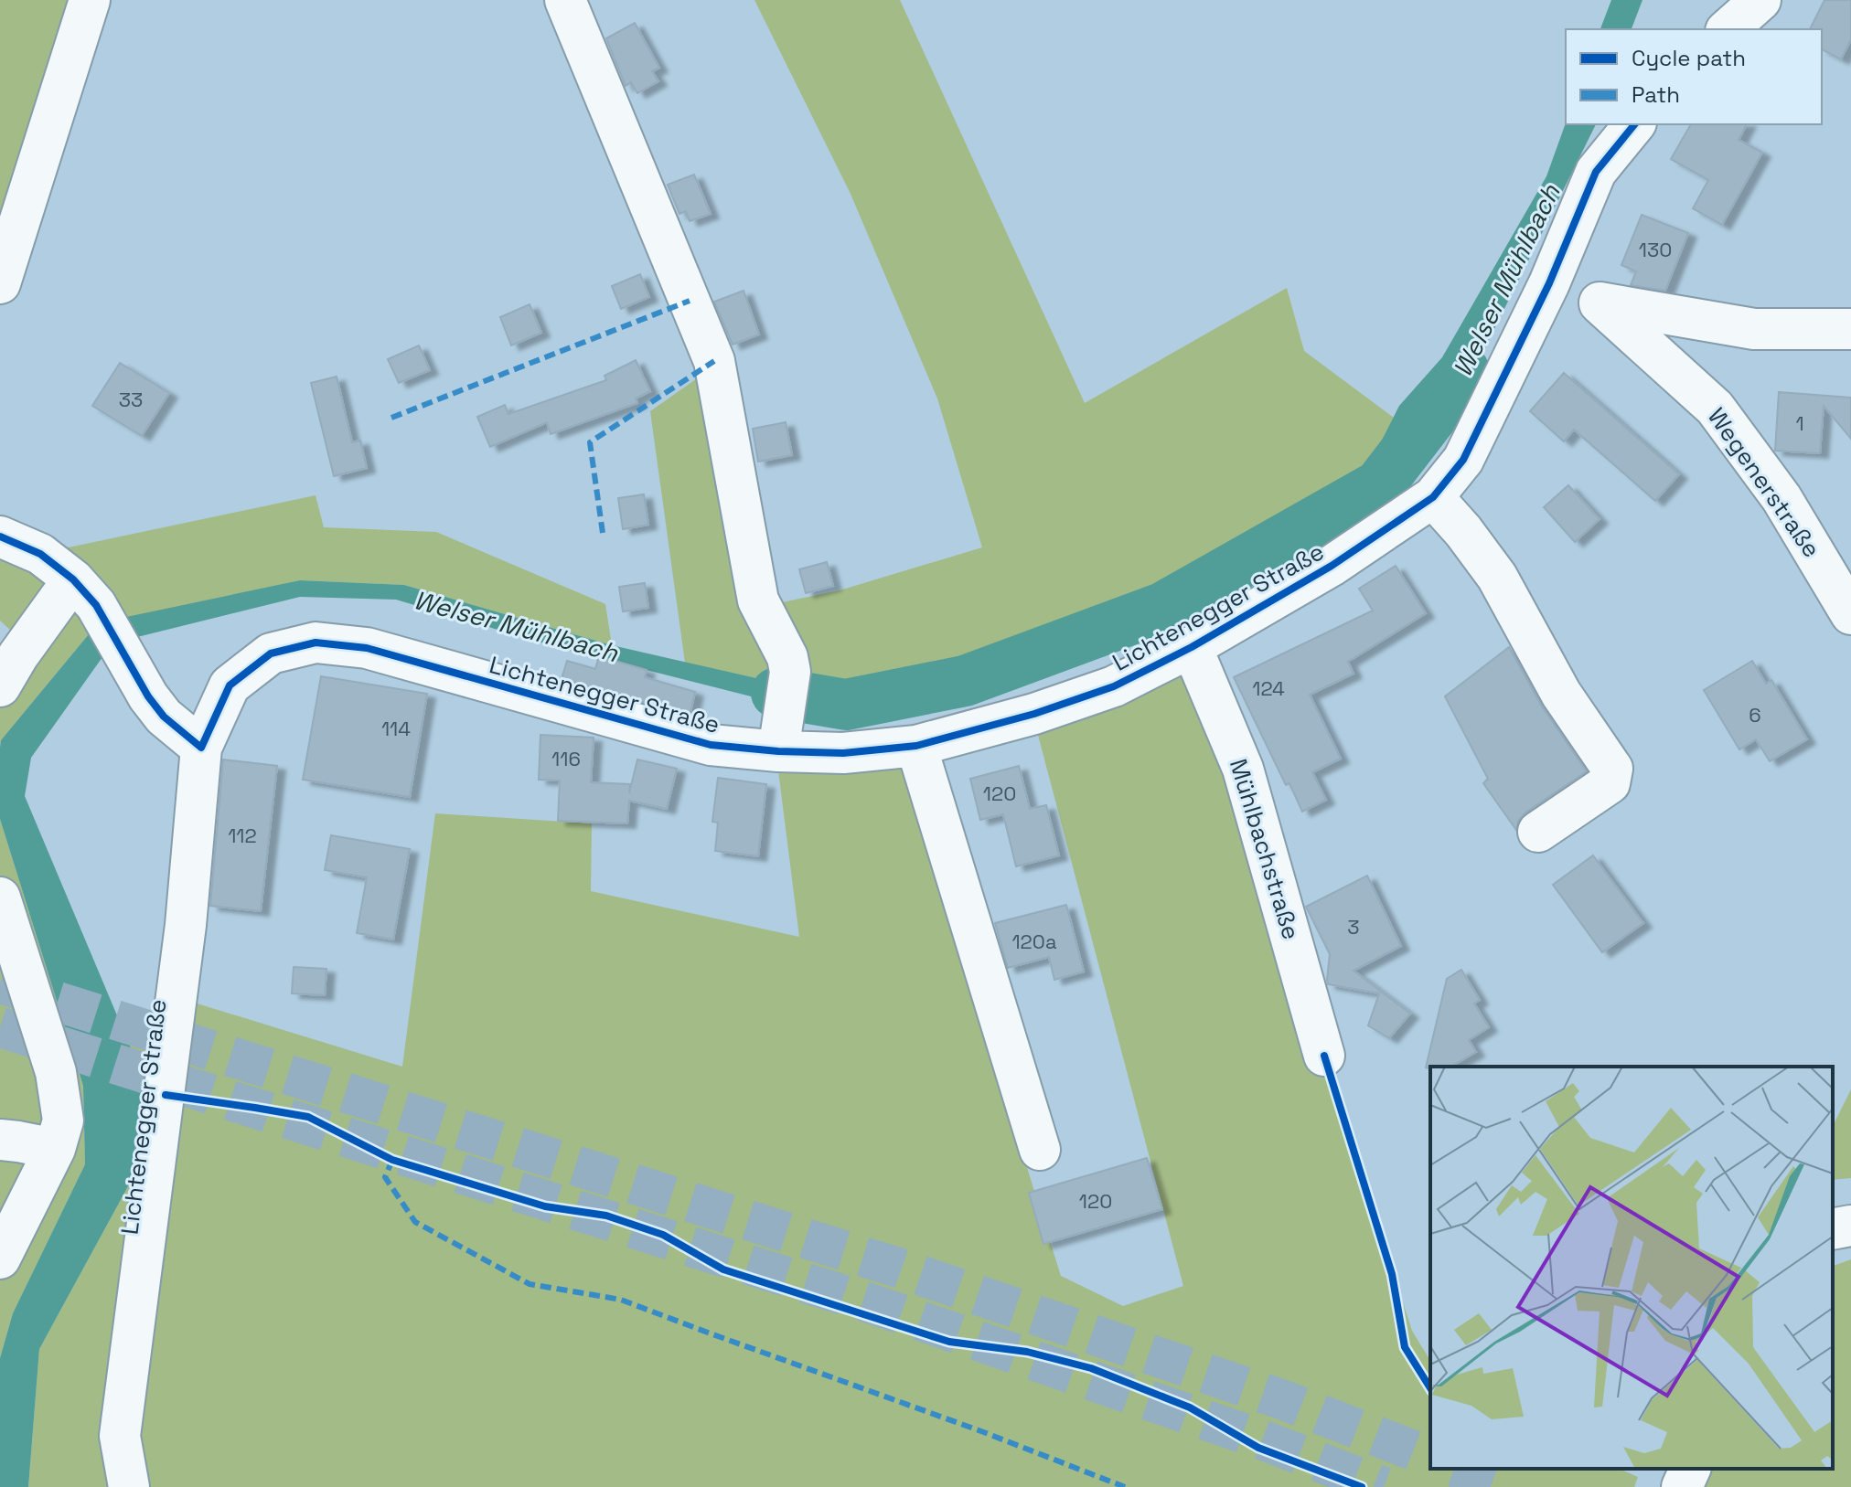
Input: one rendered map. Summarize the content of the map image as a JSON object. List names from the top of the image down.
{
  "streets": {
    "street": ["Wegenerstraße", "Lichtenegger Straße", "Mühlbachstraße"]
  },
  "crossings": [
    ["Lichtenegger Straße", "Mühlbachstraße"]
  ],
  "water": ["Welser Mühlbach"],
  "house_numbers": [
    "130",
    "33",
    "1",
    "124",
    "6",
    "114",
    "116",
    "120",
    "112",
    "3",
    "120a",
    "120"
  ],
  "legend": ["Cycle path", "Path"]
}
